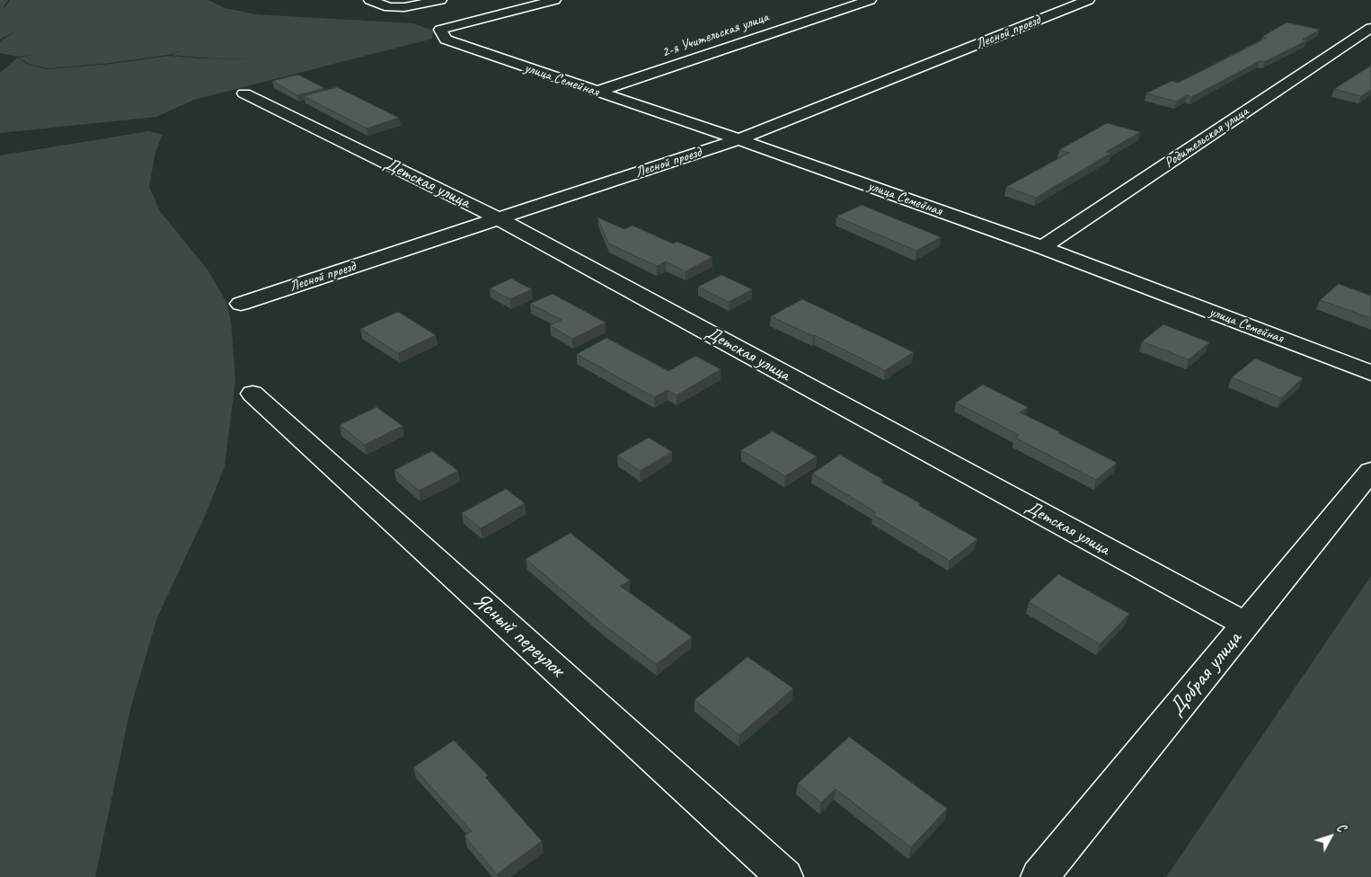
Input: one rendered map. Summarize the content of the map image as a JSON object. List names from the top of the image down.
{
  "streets": {
    "street": [
      "Лесной проезд",
      "2-я Учительская улица",
      "улица Семейная",
      "Родительская улица",
      "Детская улица",
      "Ясный переулок",
      "Добрая улица"
    ]
  },
  "crossings": [
    ["Лесной проезд", "улица Семейная"],
    ["Лесной проезд", "Детская улица"],
    ["2-я Учительская улица", "улица Семейная"],
    ["улица Семейная", "Родительская улица"],
    ["Детская улица", "Добрая улица"]
  ],
  "north": "top right"
}
